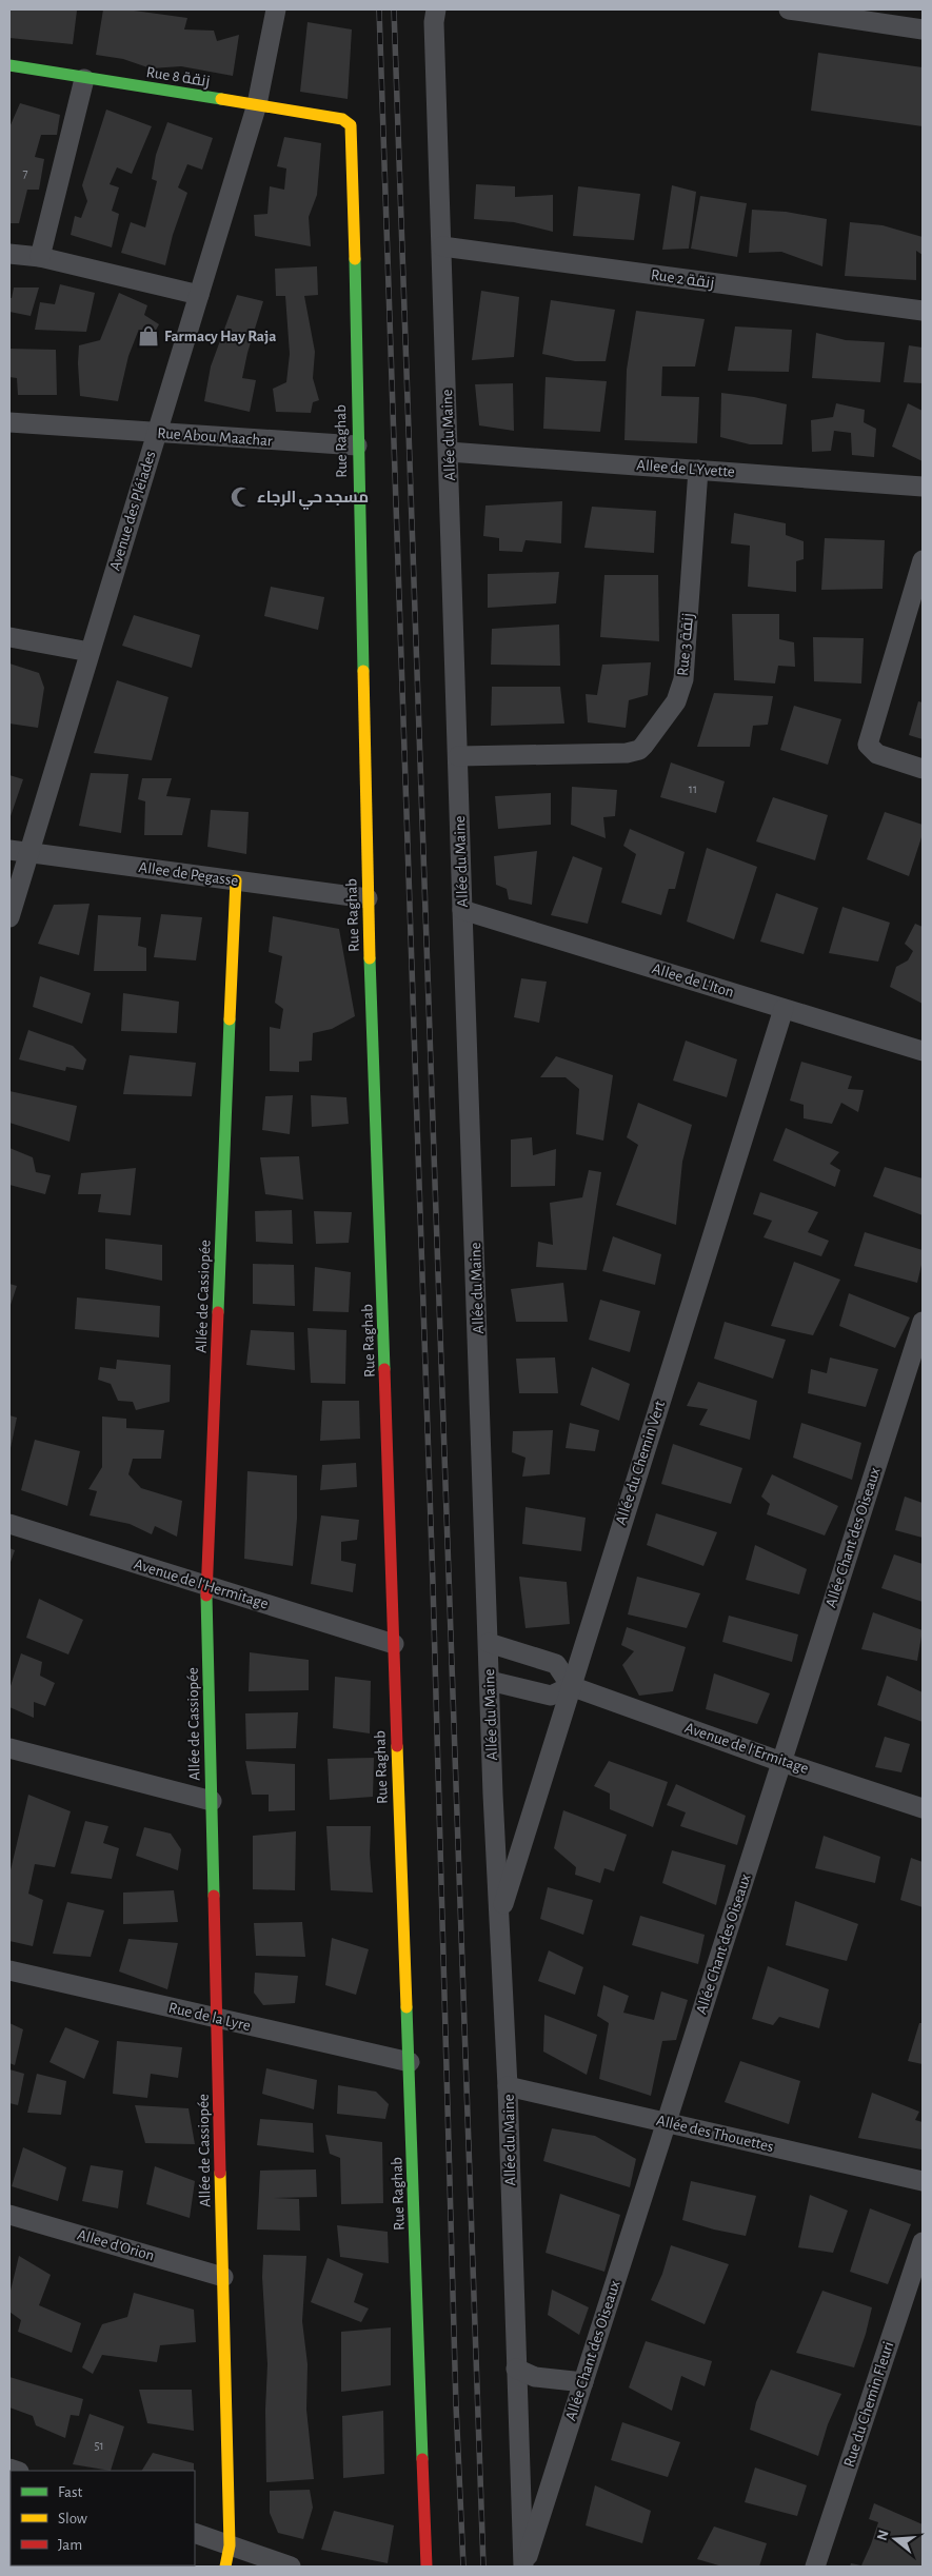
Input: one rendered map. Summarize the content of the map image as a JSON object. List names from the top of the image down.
{
  "streets": {
    "street": [
      "Rue 8 زنقة",
      "Rue 2 زنقة",
      "Allée du Maine",
      "Rue Abou Maachar",
      "Rue Raghab",
      "Allee de L'Yvette",
      "Avenue des Pléiades",
      "Rue 3 زنقة",
      "Allee de Pegasse",
      "Allee de L'Iton",
      "Allée de Cassiopée",
      "Allée du Chemin Vert",
      "Allée Chant des Oiseaux",
      "Avenue de l'Hermitage",
      "Avenue de l'Ermitage",
      "Rue de la Lyre",
      "Allée des Thouettes",
      "Allee d'Orion",
      "Rue du Chemin Fleuri"
    ]
  },
  "crossings": [
    ["Rue 8 زنقة", "Rue Raghab"],
    ["Rue 8 زنقة", "Avenue des Pléiades"],
    ["Rue 2 زنقة", "Allée du Maine"],
    ["Allée du Maine", "Allee de L'Yvette"],
    ["Allée du Maine", "Rue 3 زنقة"],
    ["Allée du Maine", "Allee de L'Iton"],
    ["Allée du Maine", "Allée du Chemin Vert"],
    ["Allée du Maine", "Allée Chant des Oiseaux"],
    ["Allée du Maine", "Allée des Thouettes"],
    ["Rue Abou Maachar", "Rue Raghab"],
    ["Rue Abou Maachar", "Avenue des Pléiades"],
    ["Rue Raghab", "Allee de Pegasse"],
    ["Rue Raghab", "Avenue de l'Hermitage"],
    ["Rue Raghab", "Rue de la Lyre"],
    ["Allee de L'Yvette", "Rue 3 زنقة"],
    ["Avenue des Pléiades", "Allee de Pegasse"],
    ["Allee de Pegasse", "Allée de Cassiopée"],
    ["Allee de L'Iton", "Allée du Chemin Vert"],
    ["Allée de Cassiopée", "Avenue de l'Hermitage"],
    ["Allée de Cassiopée", "Rue de la Lyre"],
    ["Allée de Cassiopée", "Allee d'Orion"],
    ["Allée du Chemin Vert", "Avenue de l'Ermitage"],
    ["Allée Chant des Oiseaux", "Avenue de l'Ermitage"],
    ["Allée Chant des Oiseaux", "Allée des Thouettes"]
  ],
  "places": {
    "shop": ["Farmacy Hay Raja"],
    "mosque": ["مسجد حي الرجاء"]
  },
  "house_numbers": ["7", "11", "51"],
  "legend": ["Fast", "Slow", "Jam"],
  "north": "left"
}
